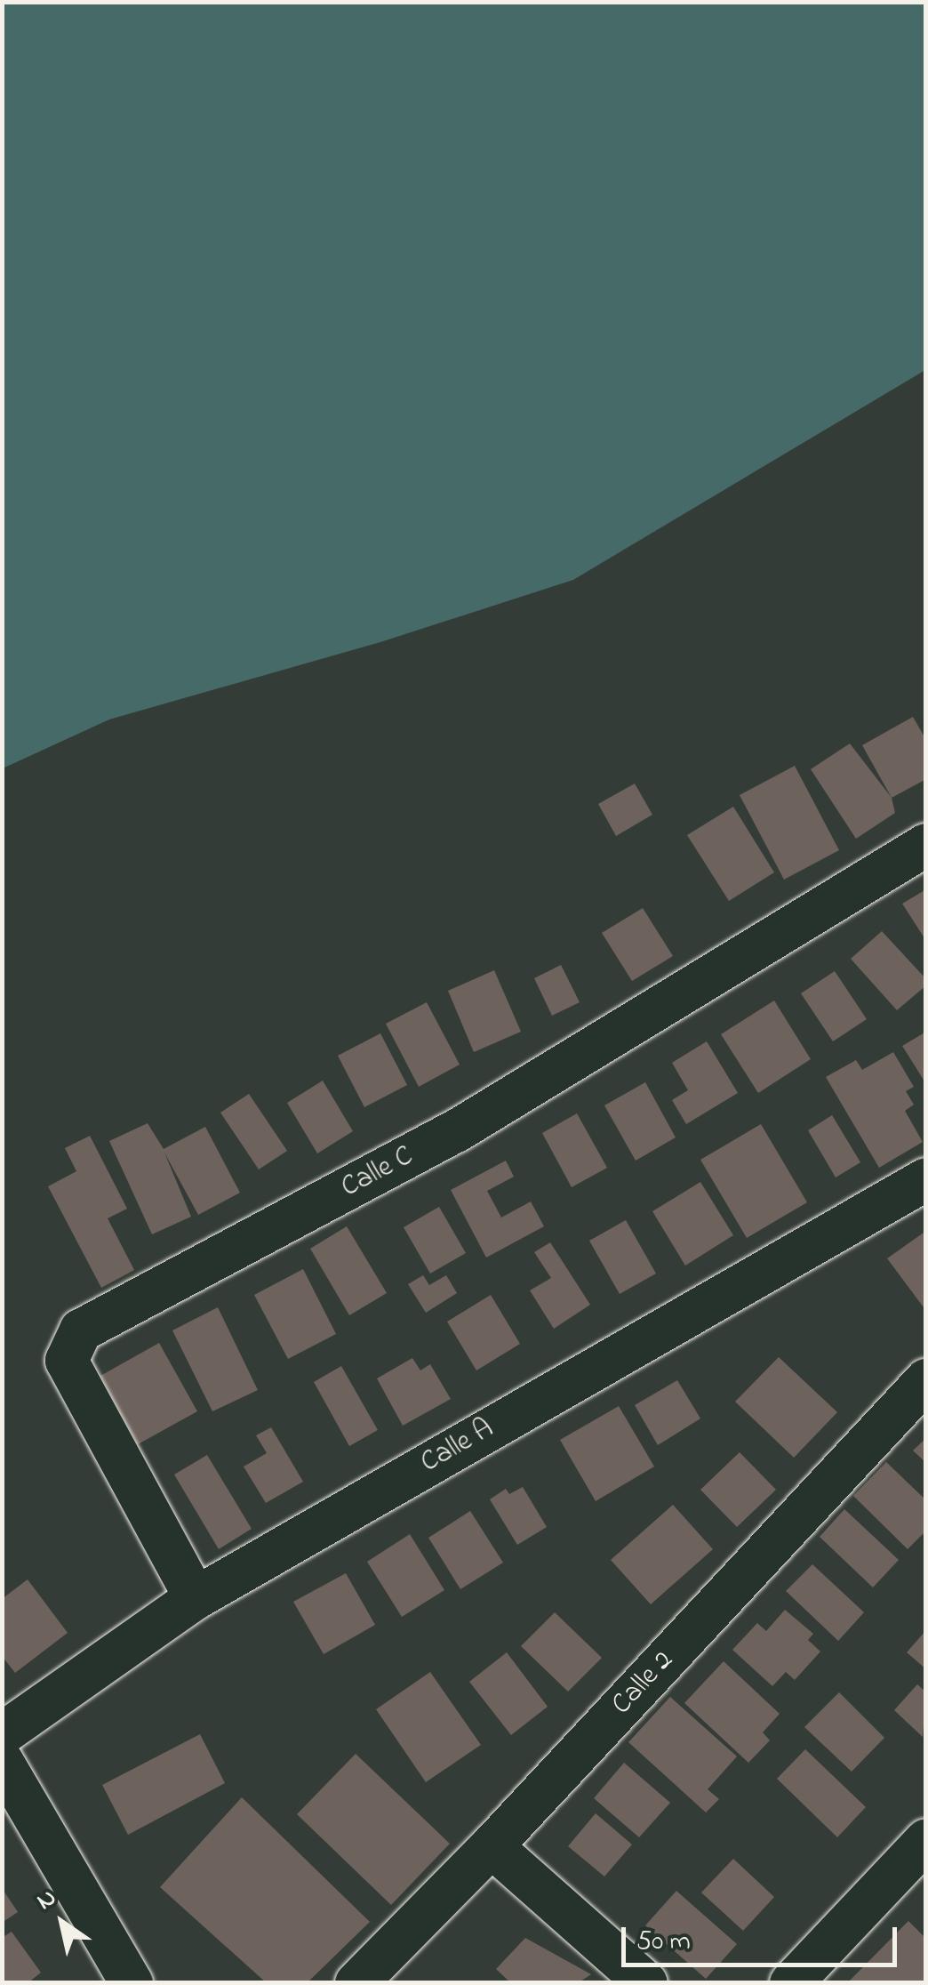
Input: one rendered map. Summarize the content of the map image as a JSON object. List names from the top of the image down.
{
  "streets": {
    "street": ["Calle C", "Calle A", "Calle 2"]
  },
  "crossings": [
    ["Calle C", "Calle A"]
  ],
  "scale_bar": "50 m",
  "north": "top left"
}
